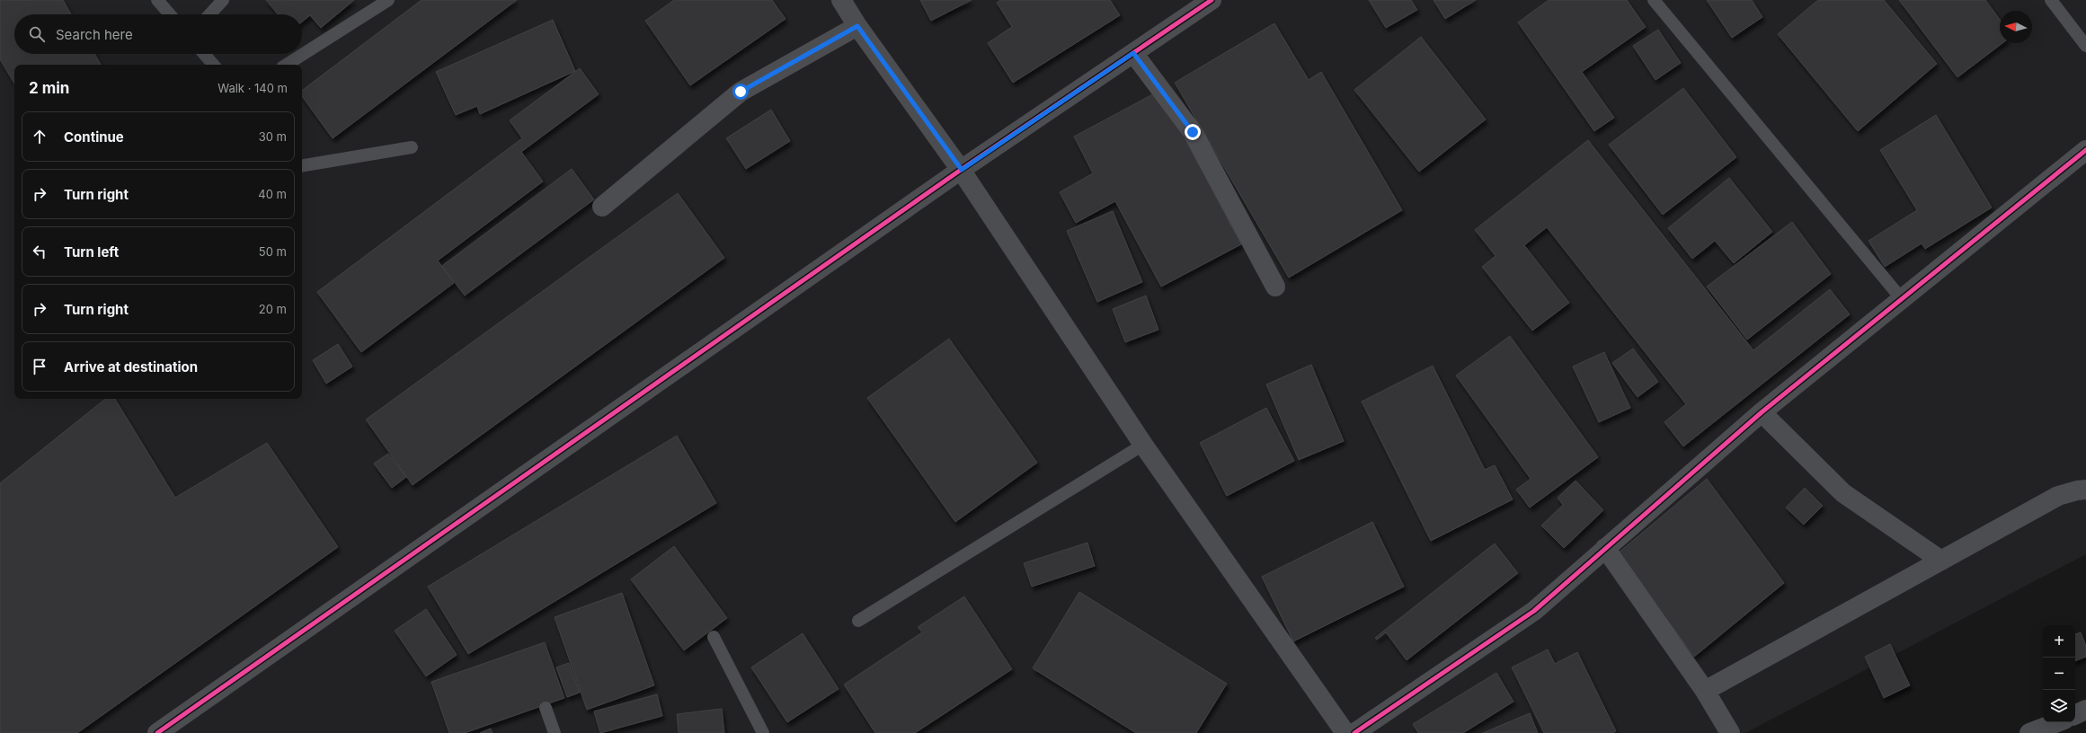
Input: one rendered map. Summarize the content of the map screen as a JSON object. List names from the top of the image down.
{
  "north": "left",
  "page": {
    "search": "Search here",
    "heading": ["2 min", "Walk · 140 m"],
    "list": [
      ["Continue", "30 m"],
      ["Turn right", "40 m"],
      ["Turn left", "50 m"],
      ["Turn right", "20 m"],
      "Arrive at destination"
    ],
    "map_buttons": ["+", "−"]
  }
}
